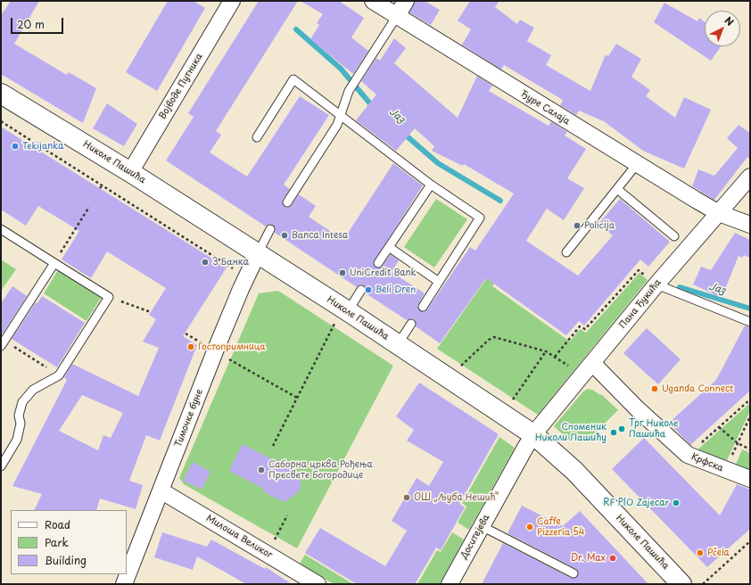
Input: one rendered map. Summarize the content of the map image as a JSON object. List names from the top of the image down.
{
  "streets": {
    "street": [
      "Војводе Путника",
      "Ђуре Салаја",
      "Николе Пашића",
      "Пана Ђукића",
      "Тимочке буне",
      "Крфска",
      "Милоша Великог",
      "Доситејева"
    ]
  },
  "crossings": [
    ["Војводе Путника", "Николе Пашића"],
    ["Ђуре Салаја", "Пана Ђукића"],
    ["Николе Пашића", "Пана Ђукића"],
    ["Николе Пашића", "Тимочке буне"],
    ["Николе Пашића", "Доситејева"],
    ["Пана Ђукића", "Крфска"],
    ["Пана Ђукића", "Доситејева"],
    ["Тимочке буне", "Милоша Великог"]
  ],
  "water": ["Јаз"],
  "places": [
    "Tekijanka",
    "Policija",
    "Banca Intesa",
    "3 Банка",
    "UniCredit Bank",
    "Beli Dren",
    "Гостопримница",
    "Uganda Connect",
    "Трг Николе Пашића",
    "Споменик Николи Пашићу",
    "Саборна црква Рођења Пресвете Богородице",
    "ОШ „Љуба Нешић”",
    "RF PIO Zajecar",
    "Caffe Pizzeria 54",
    "Pčela",
    "Dr. Max"
  ],
  "legend": ["Road", "Park", "Building"],
  "scale_bar": "20 m",
  "north": "top right"
}
